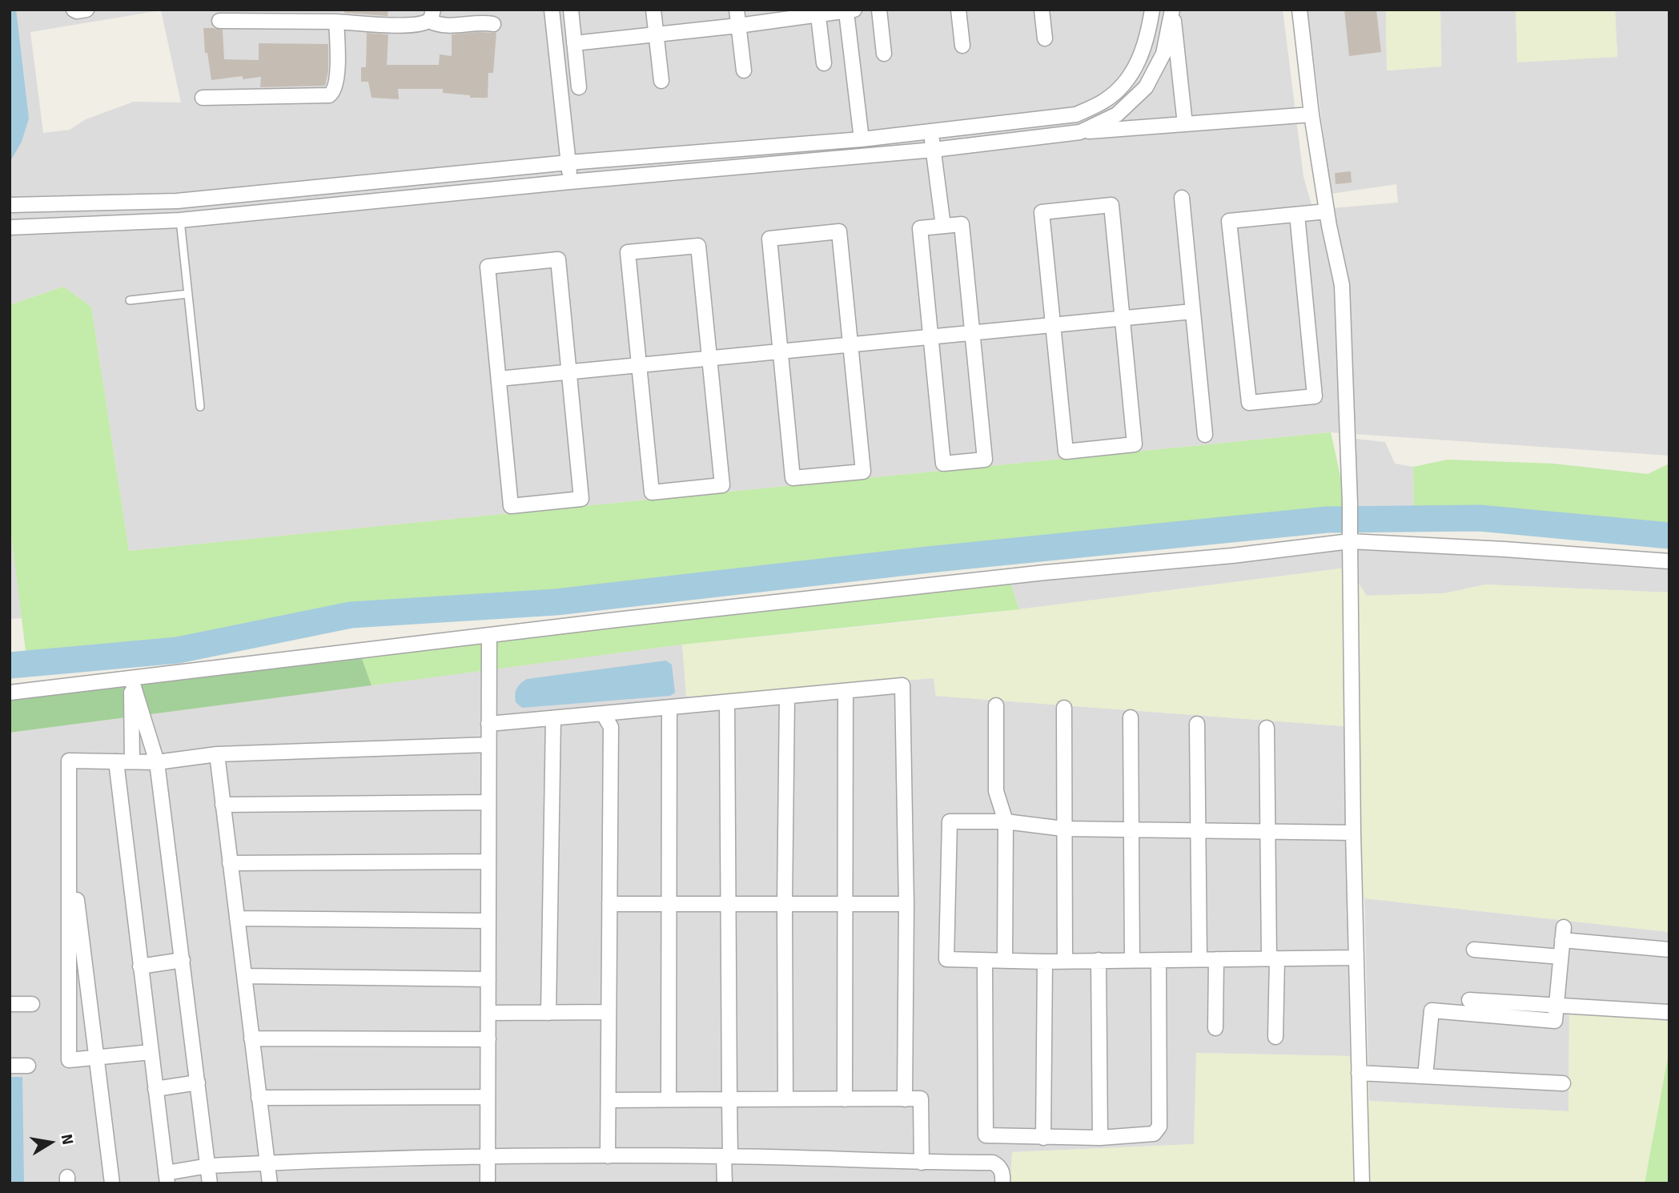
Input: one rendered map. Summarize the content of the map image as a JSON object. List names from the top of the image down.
{
  "north": "right"
}
